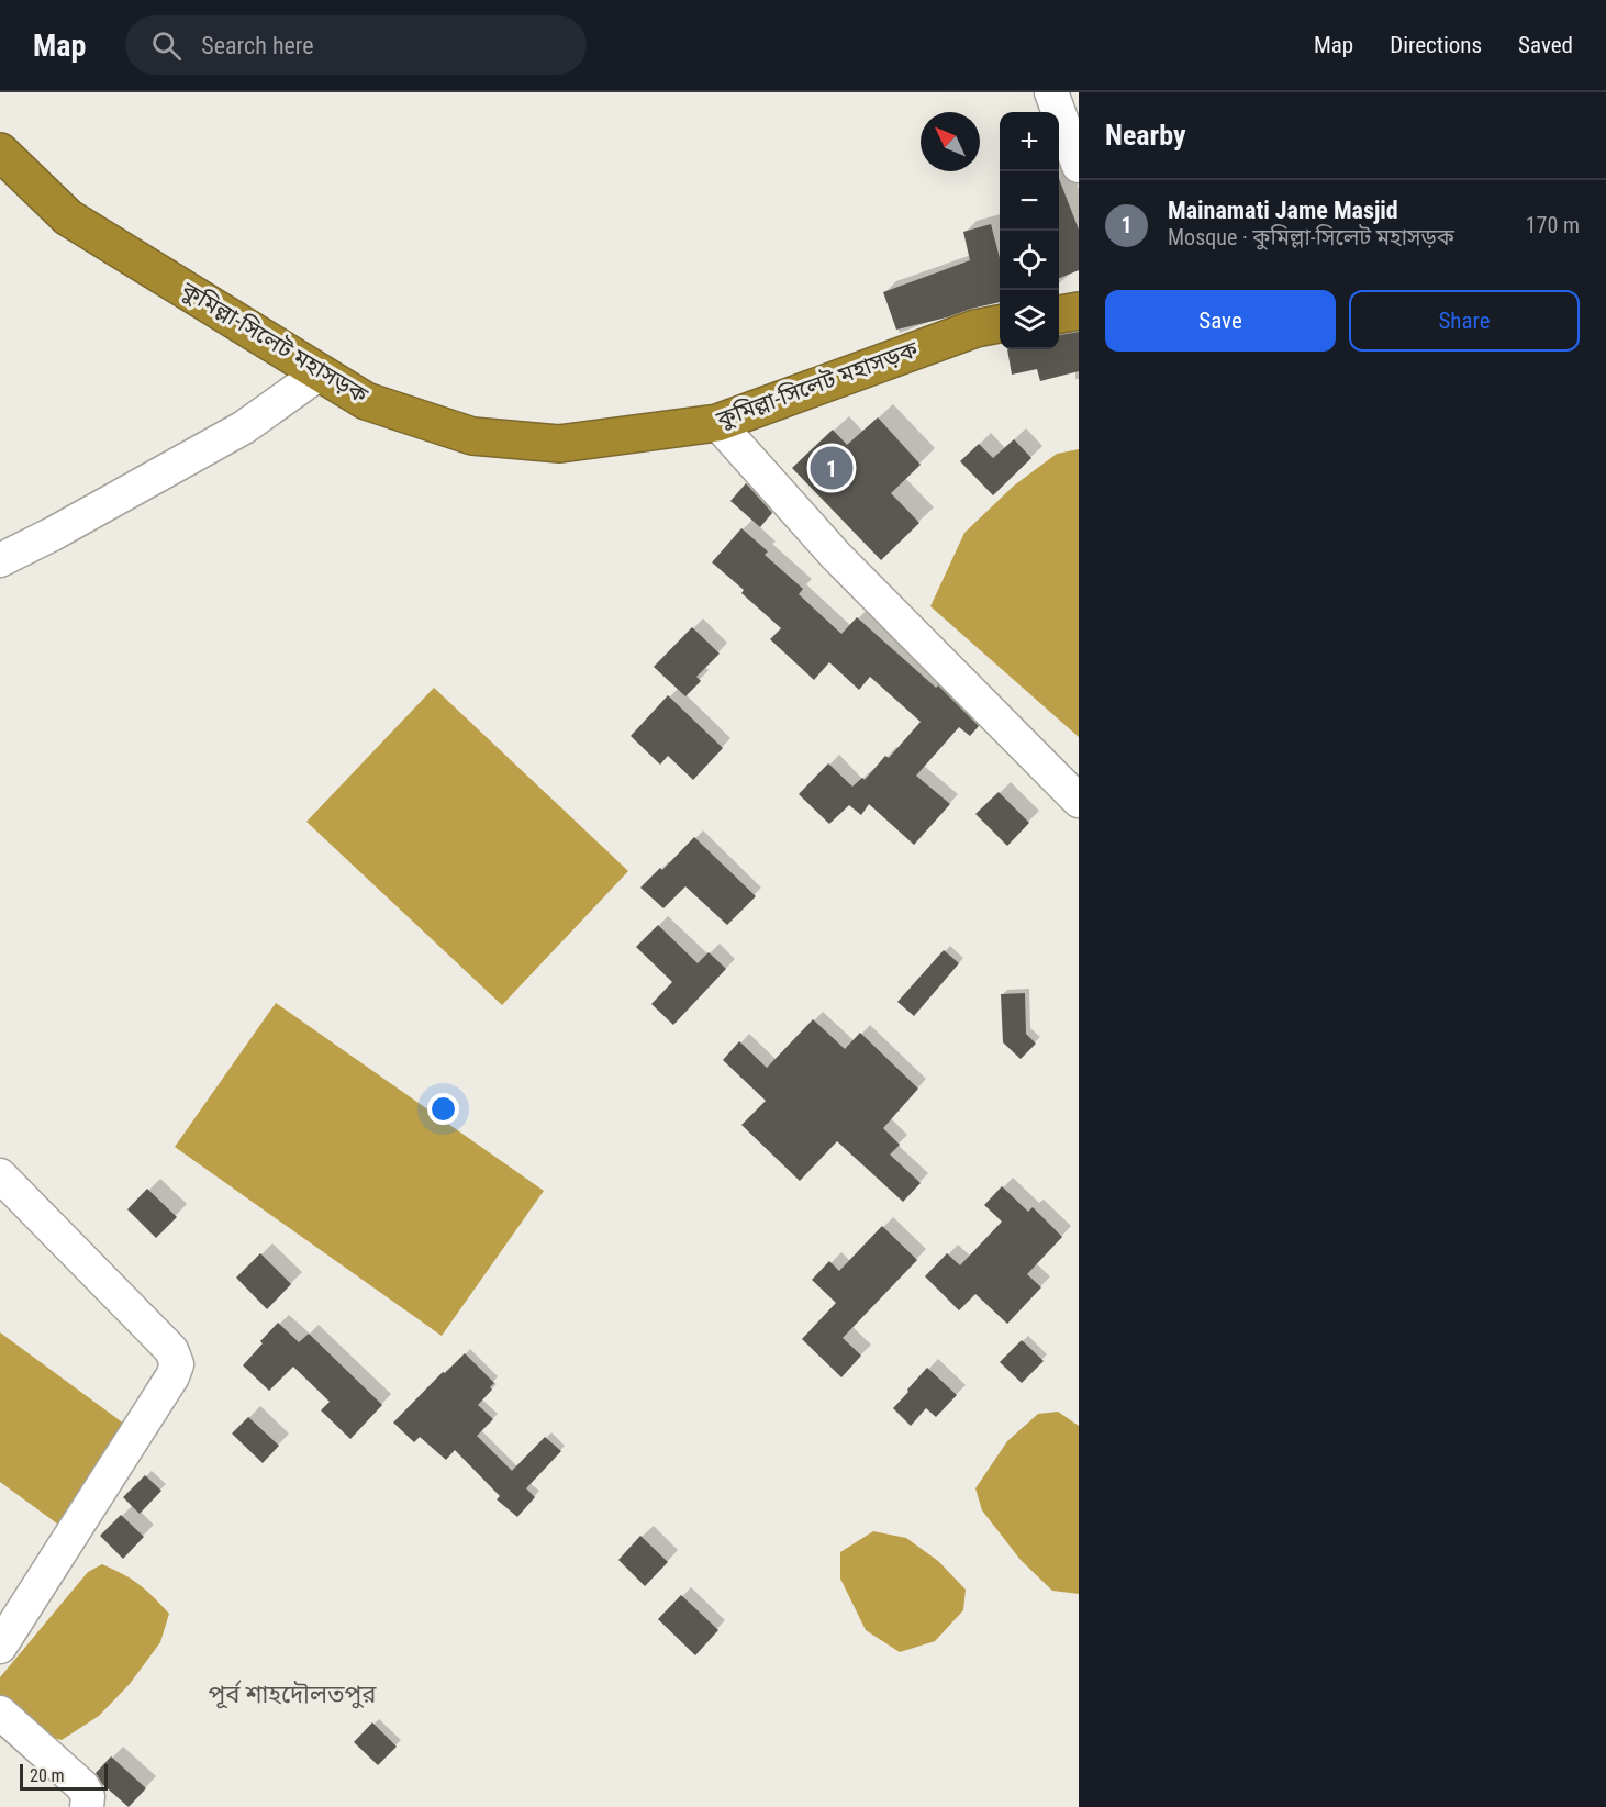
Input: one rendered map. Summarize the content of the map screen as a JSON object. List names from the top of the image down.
{
  "streets": {
    "highway": ["কুমিল্লা-সিলেট মহাসড়ক"]
  },
  "districts": ["পূর্ব শাহদৌলতপুর"],
  "scale_bar": "20 m",
  "north": "top left",
  "page": {
    "header": "Map",
    "search": "Search here",
    "nav": ["Map", "Directions", "Saved"],
    "heading": "Nearby",
    "map_buttons": ["+", "−"],
    "list": [
      {
        "mark": "1",
        "name": "Mainamati Jame Masjid",
        "note": "Mosque · কুমিল্লা-সিলেট মহাসড়ক",
        "value": "170 m"
      }
    ],
    "buttons": ["Save", "Share"],
    "pins": "1",
    "scale": "20 m"
  }
}
